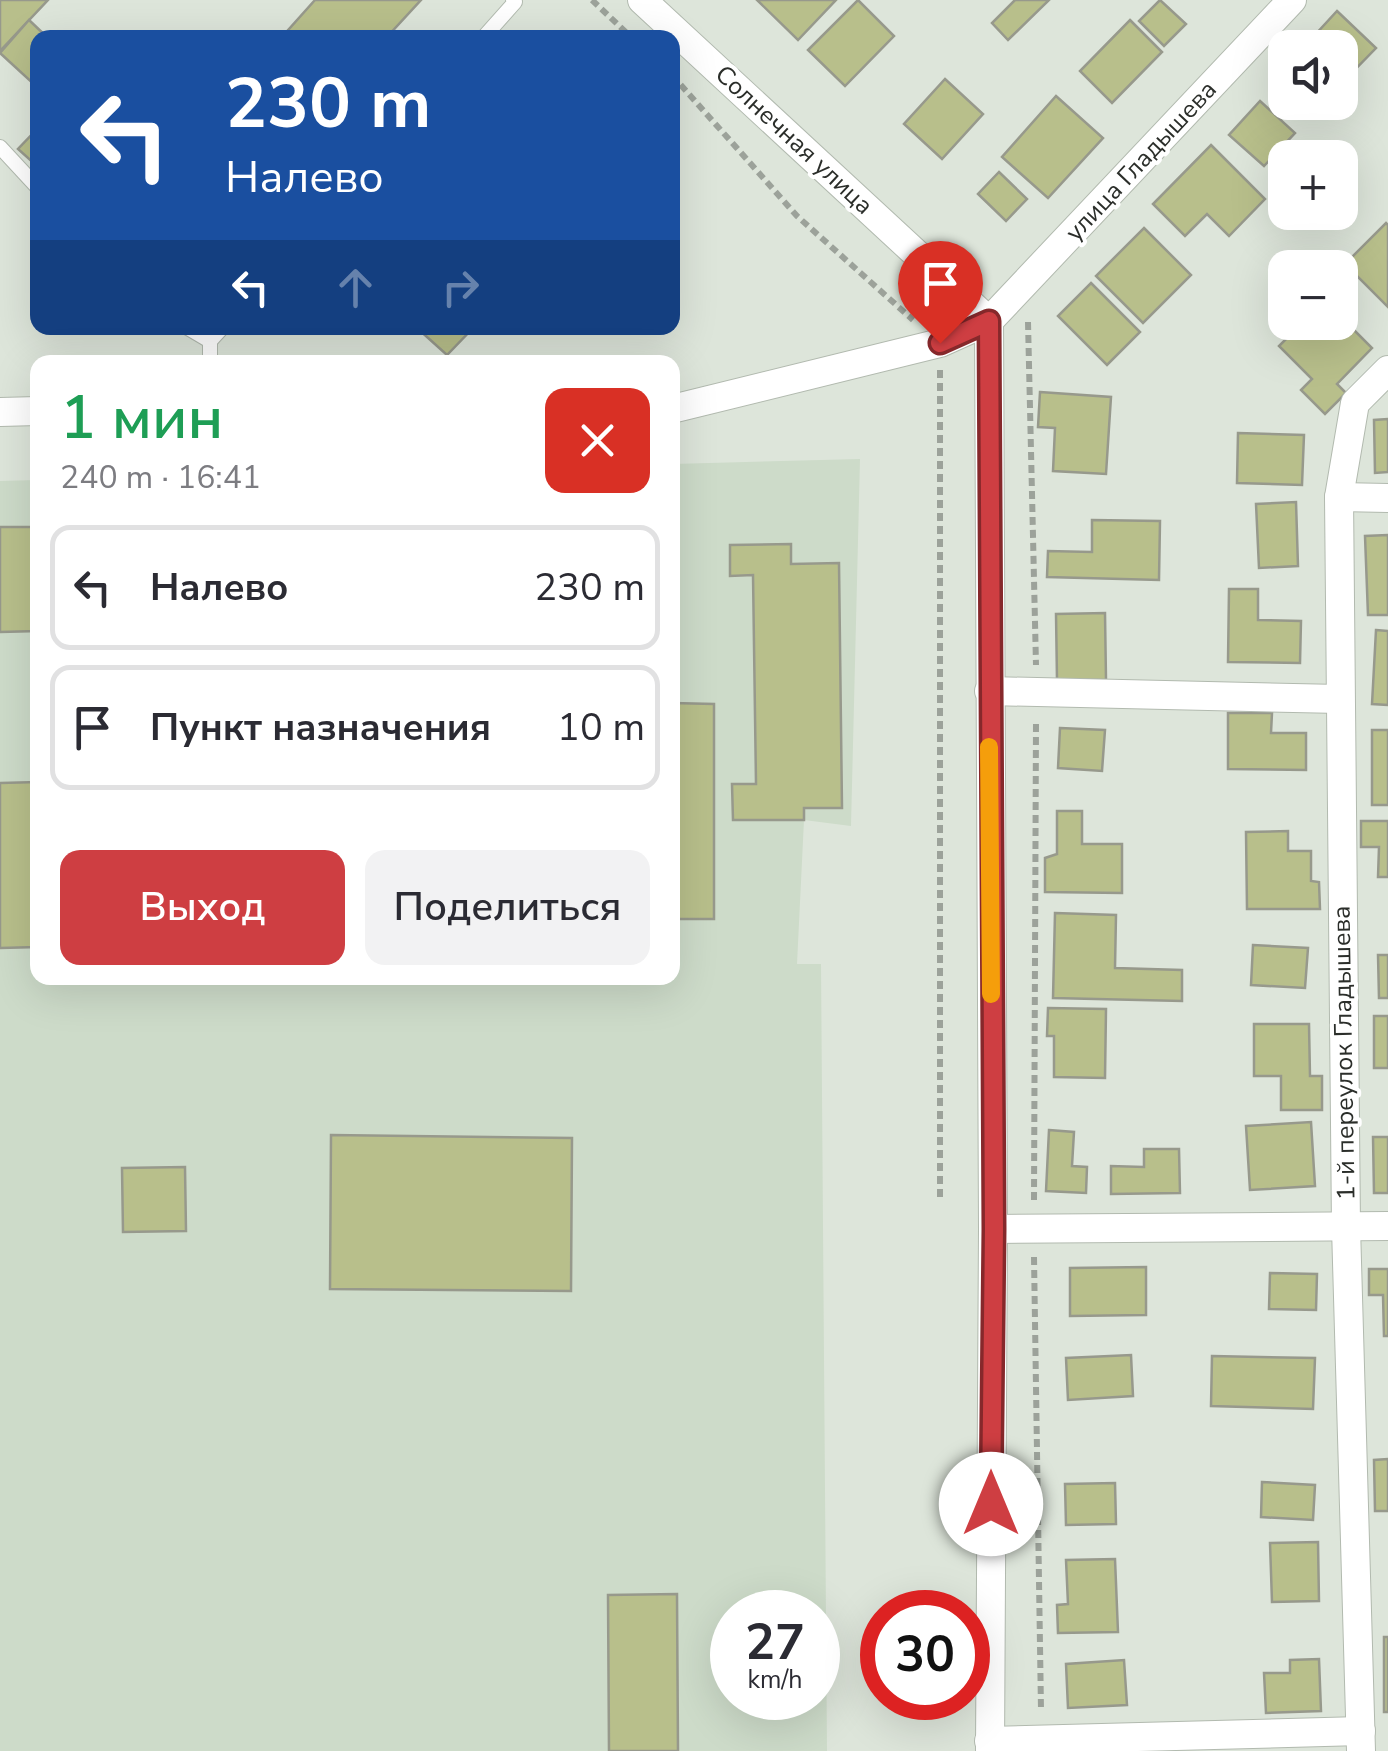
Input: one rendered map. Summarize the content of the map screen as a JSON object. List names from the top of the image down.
{
  "streets": {
    "street": ["Солнечная улица", "улица Гладышева", "1-й переулок Гладышева"]
  },
  "crossings": [
    ["Солнечная улица", "улица Гладышева"]
  ],
  "page": {
    "map_buttons": ["+", "−"],
    "turn": ["230 m", "Налево"],
    "heading": ["1 мин", "240 m · 16:41"],
    "list": [
      {
        "name": "Налево",
        "value": "230 m"
      },
      {
        "name": "Пункт назначения",
        "value": "10 m"
      }
    ],
    "buttons": ["Выход", "Поделиться"],
    "speed": "27 km/h",
    "limit": "30"
  }
}
